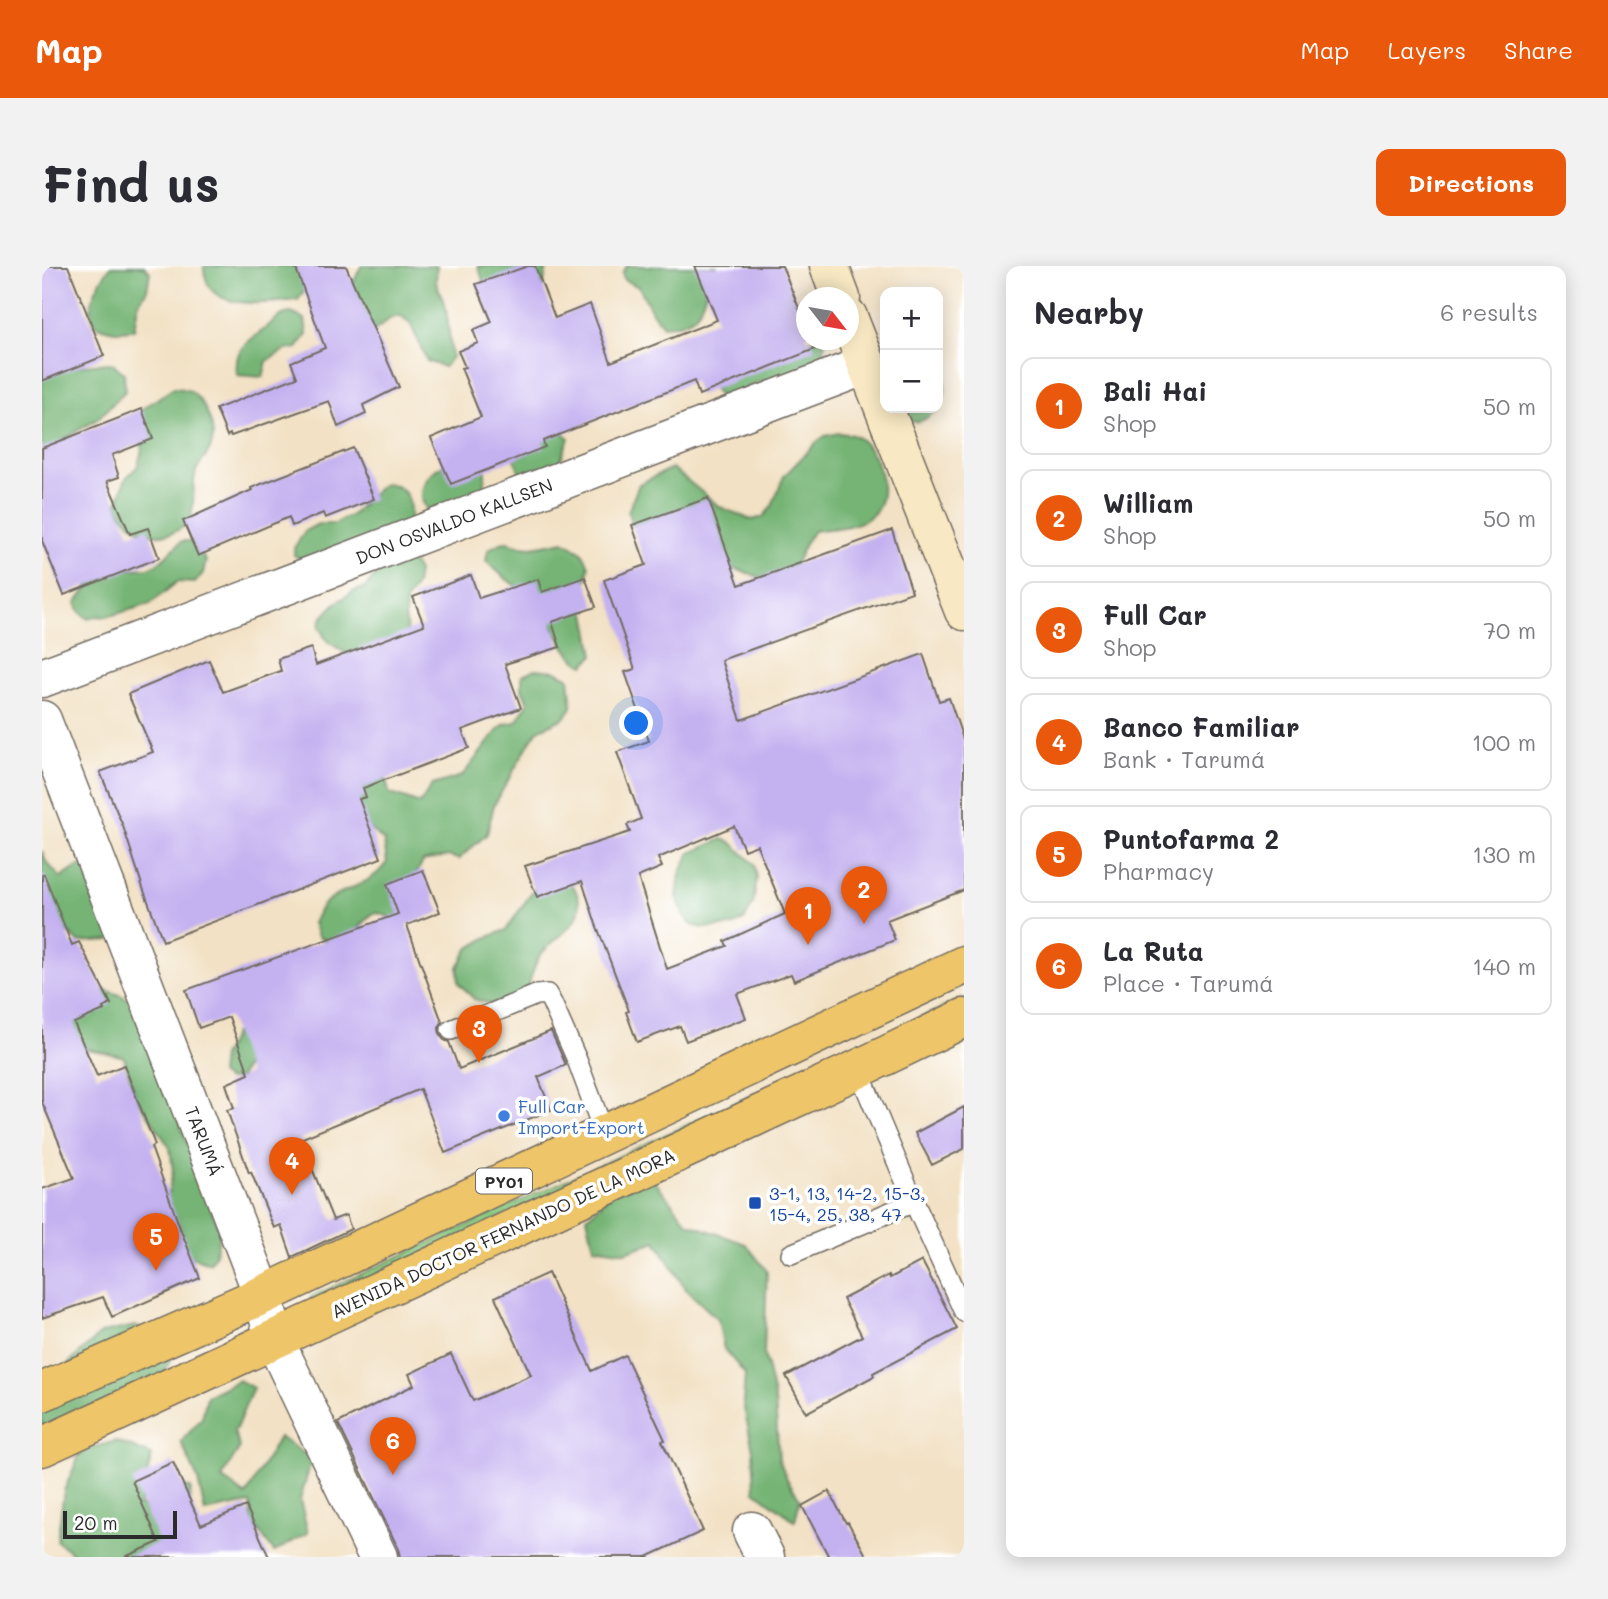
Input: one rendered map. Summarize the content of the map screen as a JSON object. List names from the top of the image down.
{
  "streets": {
    "highway": ["PY01", "AVENIDA DOCTOR FERNANDO DE LA MORA"],
    "street": ["DON OSVALDO KALLSEN", "TARUMÁ"]
  },
  "crossings": [
    ["TARUMÁ", "PY01"],
    ["TARUMÁ", "AVENIDA DOCTOR FERNANDO DE LA MORA"]
  ],
  "places": {
    "other": ["Full Car Import-Export"],
    "transit": ["3-1, 13, 14-2, 15-3, 15-4, 25, 38, 47"]
  },
  "scale_bar": "20 m",
  "north": "bottom right",
  "page": {
    "header": "Map",
    "nav": ["Map", "Layers", "Share"],
    "buttons": "Directions",
    "title": "Find us",
    "heading": ["Nearby", "6 results"],
    "map_buttons": ["+", "−"],
    "list": [
      {
        "mark": "1",
        "name": "Bali Hai",
        "note": "Shop",
        "value": "50 m"
      },
      {
        "mark": "2",
        "name": "William",
        "note": "Shop",
        "value": "50 m"
      },
      {
        "mark": "3",
        "name": "Full Car",
        "note": "Shop",
        "value": "70 m"
      },
      {
        "mark": "4",
        "name": "Banco Familiar",
        "note": "Bank · Tarumá",
        "value": "100 m"
      },
      {
        "mark": "5",
        "name": "Puntofarma 2",
        "note": "Pharmacy",
        "value": "130 m"
      },
      {
        "mark": "6",
        "name": "La Ruta",
        "note": "Place · Tarumá",
        "value": "140 m"
      }
    ],
    "pins": [
      "2",
      "1",
      "3",
      "4",
      "5",
      "6"
    ],
    "scale": "20 m"
  }
}
